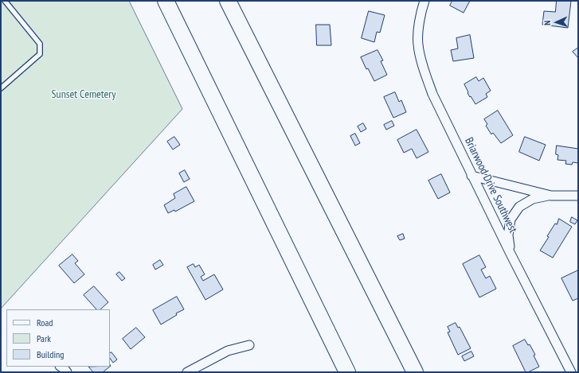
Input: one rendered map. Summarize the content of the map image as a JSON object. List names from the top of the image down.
{
  "streets": {
    "street": ["Briarwood Drive Southwest"]
  },
  "parks": ["Sunset Cemetery"],
  "legend": ["Road", "Park", "Building"],
  "north": "left"
}
